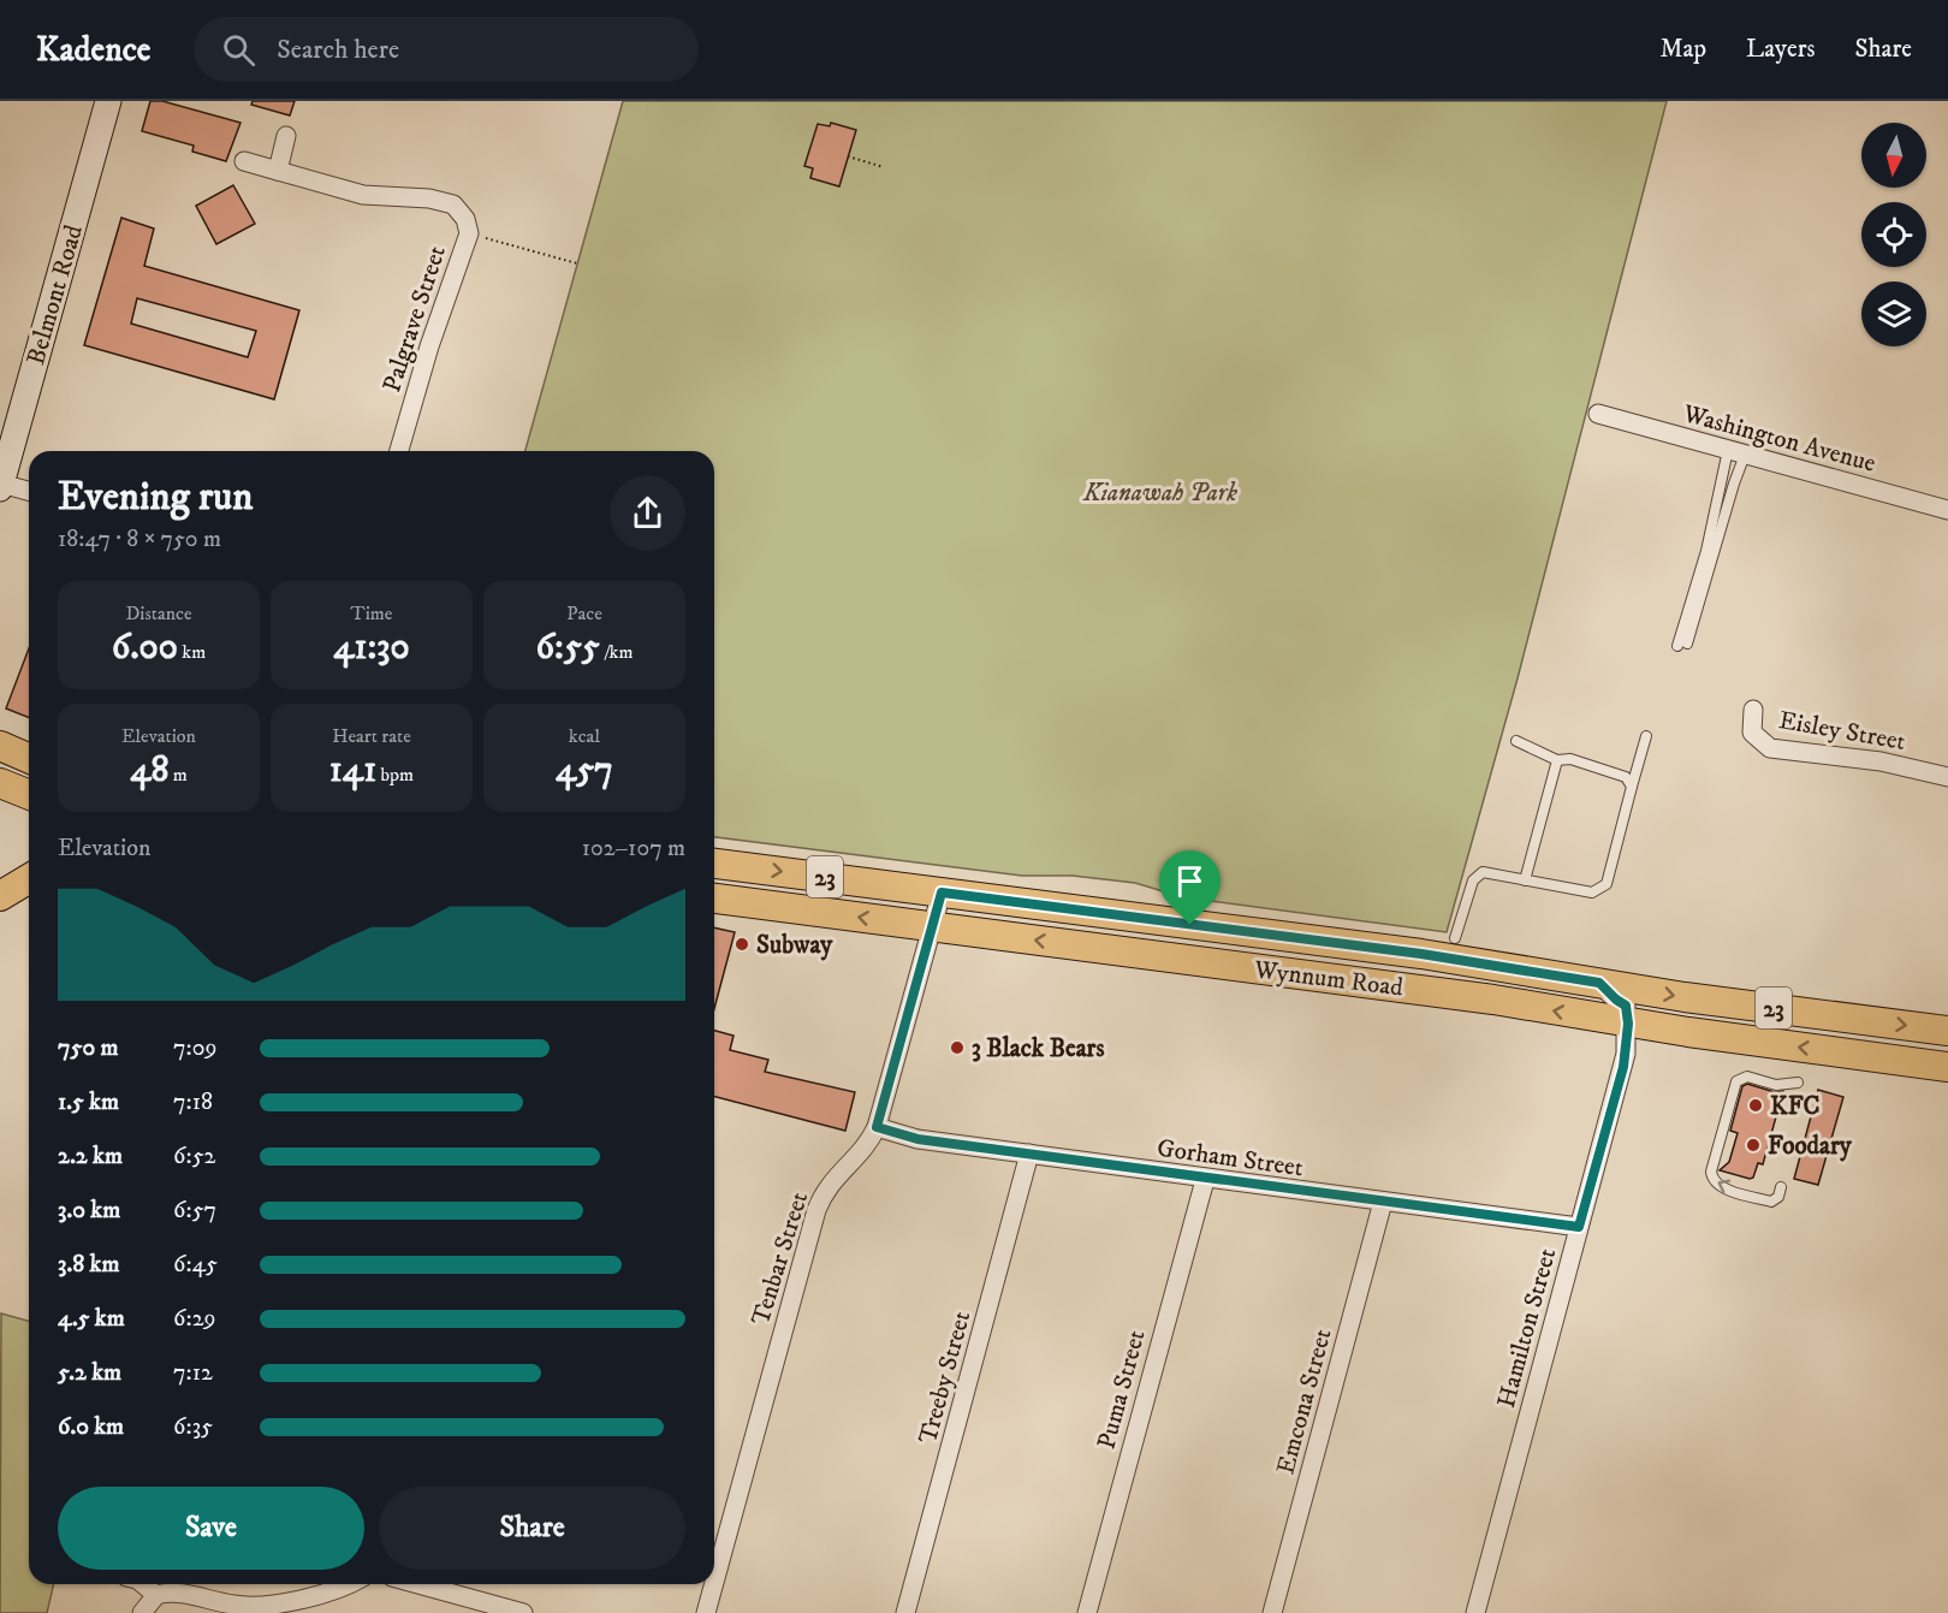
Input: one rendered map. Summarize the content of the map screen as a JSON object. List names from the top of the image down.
{
  "streets": {
    "main road": ["Belmont Road", "23", "Wynnum Road"],
    "street": [
      "Palgrave Street",
      "Washington Avenue",
      "Eisley Street",
      "Gorham Street",
      "Tenbar Street",
      "Hamilton Street",
      "Treeby Street",
      "Puma Street",
      "Emcona Street"
    ]
  },
  "crossings": [
    ["Wynnum Road", "Tenbar Street"],
    ["Wynnum Road", "Hamilton Street"],
    ["Gorham Street", "Tenbar Street"],
    ["Gorham Street", "Hamilton Street"],
    ["Gorham Street", "Treeby Street"],
    ["Gorham Street", "Puma Street"],
    ["Gorham Street", "Emcona Street"]
  ],
  "parks": ["Kianawah Park"],
  "places": [
    "Subway",
    "3 Black Bears",
    "KFC",
    "Foodary"
  ],
  "north": "bottom",
  "page": {
    "header": "Kadence",
    "search": "Search here",
    "nav": ["Map", "Layers", "Share"],
    "heading": ["Evening run", "18:47 · 8 × 750 m"],
    "stats": [
      ["Distance", "6.00 km"],
      ["Time", "41:30"],
      ["Pace", "6:55 /km"],
      ["Elevation", "48 m"],
      ["Heart rate", "141 bpm"],
      ["kcal", "457"]
    ],
    "chart": ["Elevation", "102–107 m"],
    "list": [
      {
        "name": "750 m",
        "note": "7:09"
      },
      {
        "name": "1.5 km",
        "note": "7:18"
      },
      {
        "name": "2.2 km",
        "note": "6:52"
      },
      {
        "name": "3.0 km",
        "note": "6:57"
      },
      {
        "name": "3.8 km",
        "note": "6:45"
      },
      {
        "name": "4.5 km",
        "note": "6:29"
      },
      {
        "name": "5.2 km",
        "note": "7:12"
      },
      {
        "name": "6.0 km",
        "note": "6:35"
      }
    ],
    "buttons": ["Save", "Share"]
  }
}
